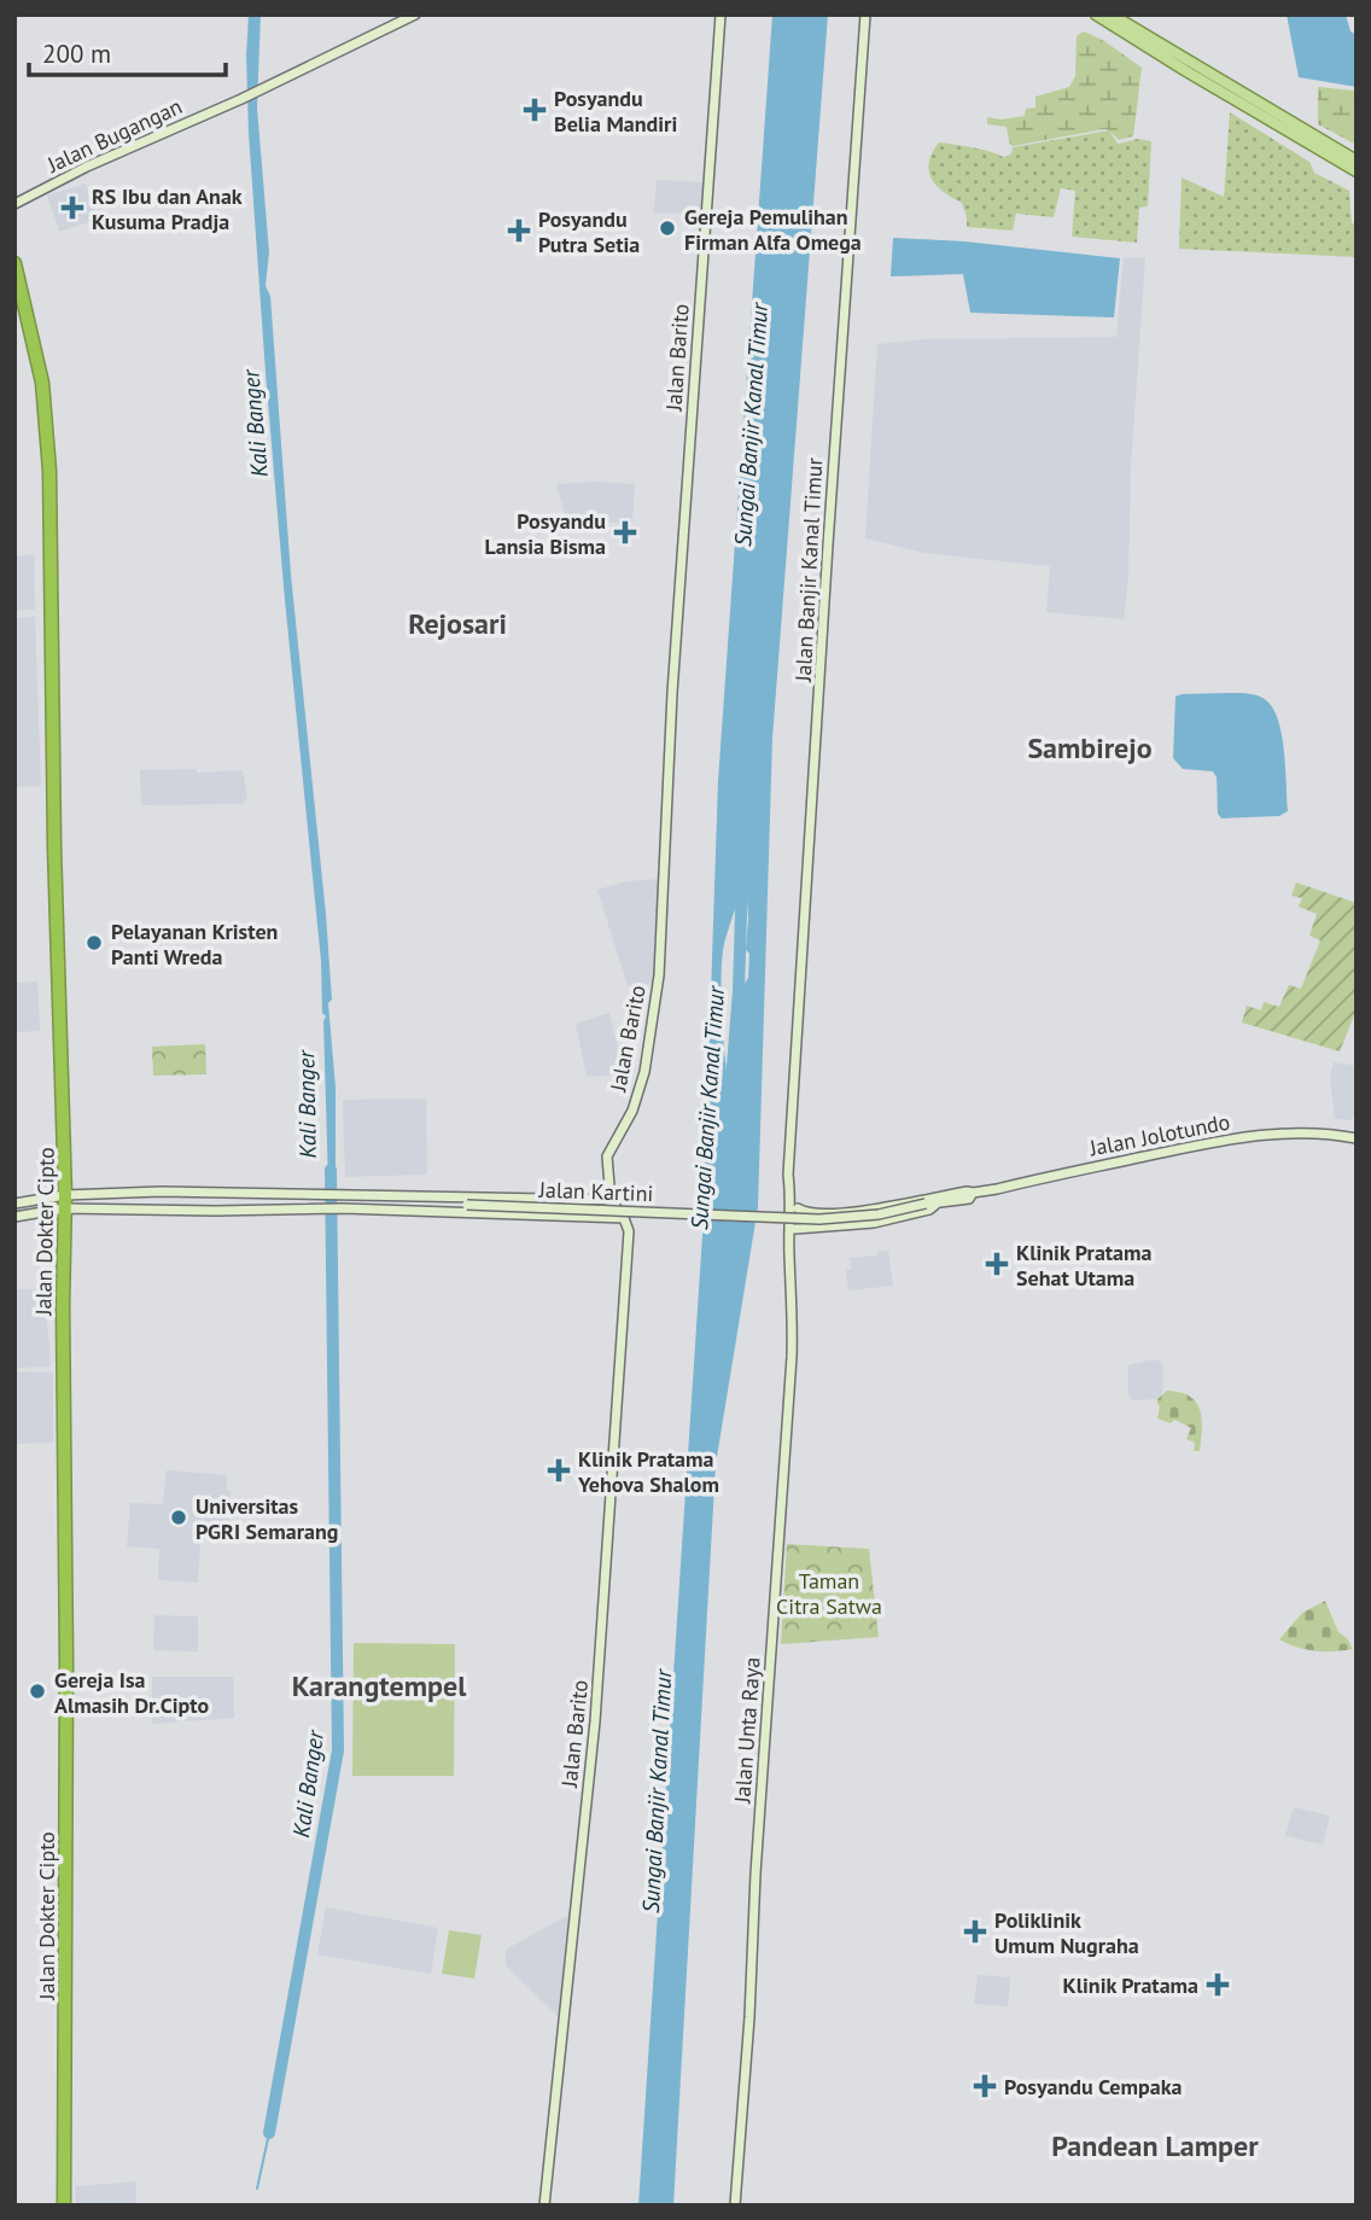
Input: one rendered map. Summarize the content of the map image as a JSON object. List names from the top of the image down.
{
  "streets": {
    "highway": ["Jalan Dokter Cipto"],
    "street": [
      "Jalan Bugangan",
      "Jalan Barito",
      "Jalan Banjir Kanal Timur",
      "Jalan Jolotundo",
      "Jalan Kartini",
      "Jalan Unta Raya"
    ]
  },
  "crossings": [
    ["Jalan Barito", "Jalan Kartini"],
    ["Jalan Banjir Kanal Timur", "Jalan Unta Raya"],
    ["Jalan Jolotundo", "Jalan Kartini"],
    ["Jalan Kartini", "Jalan Dokter Cipto"]
  ],
  "districts": [
    "Rejosari",
    "Sambirejo",
    "Karangtempel",
    "Pandean Lamper"
  ],
  "water": ["Kali Banger", "Sungai Banjir Kanal Timur"],
  "parks": ["Taman Citra Satwa"],
  "places": {
    "health": [
      "Posyandu Belia Mandiri",
      "RS Ibu dan Anak Kusuma Pradja",
      "Posyandu Putra Setia",
      "Posyandu Lansia Bisma",
      "Klinik Pratama Sehat Utama",
      "Klinik Pratama Yehova Shalom",
      "Poliklinik Umum Nugraha",
      "Klinik Pratama",
      "Posyandu Cempaka"
    ],
    "other": [
      "Gereja Pemulihan Firman Alfa Omega",
      "Pelayanan Kristen Panti Wreda",
      "Universitas PGRI Semarang",
      "Gereja Isa Almasih Dr.Cipto"
    ]
  },
  "scale_bar": "200 m"
}
